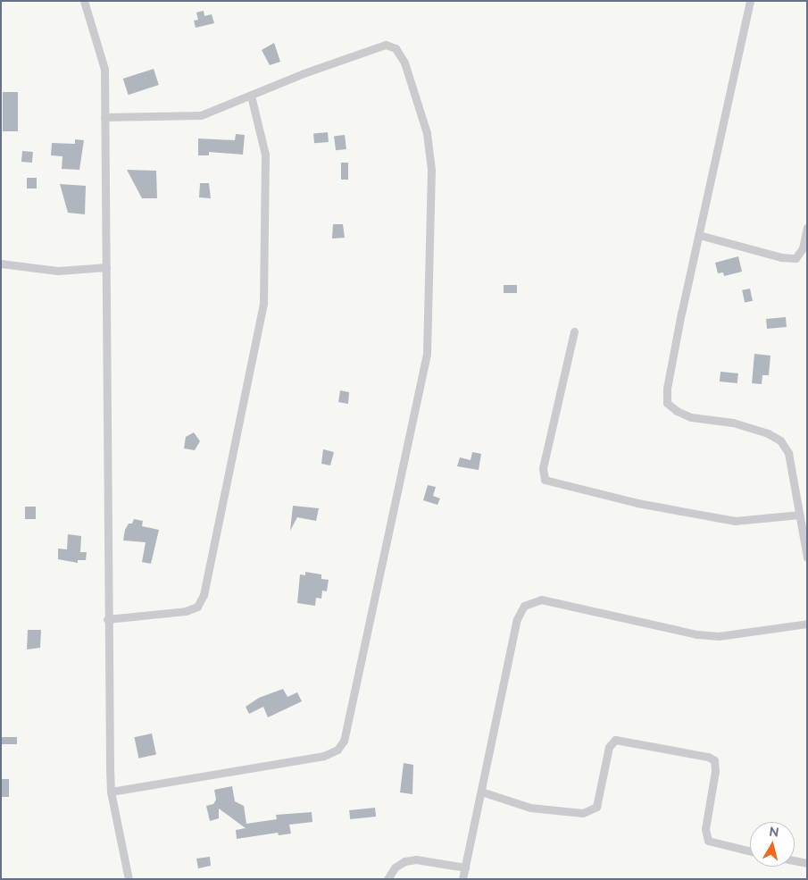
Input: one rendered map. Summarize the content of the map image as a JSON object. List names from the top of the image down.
{
  "north": "top"
}
